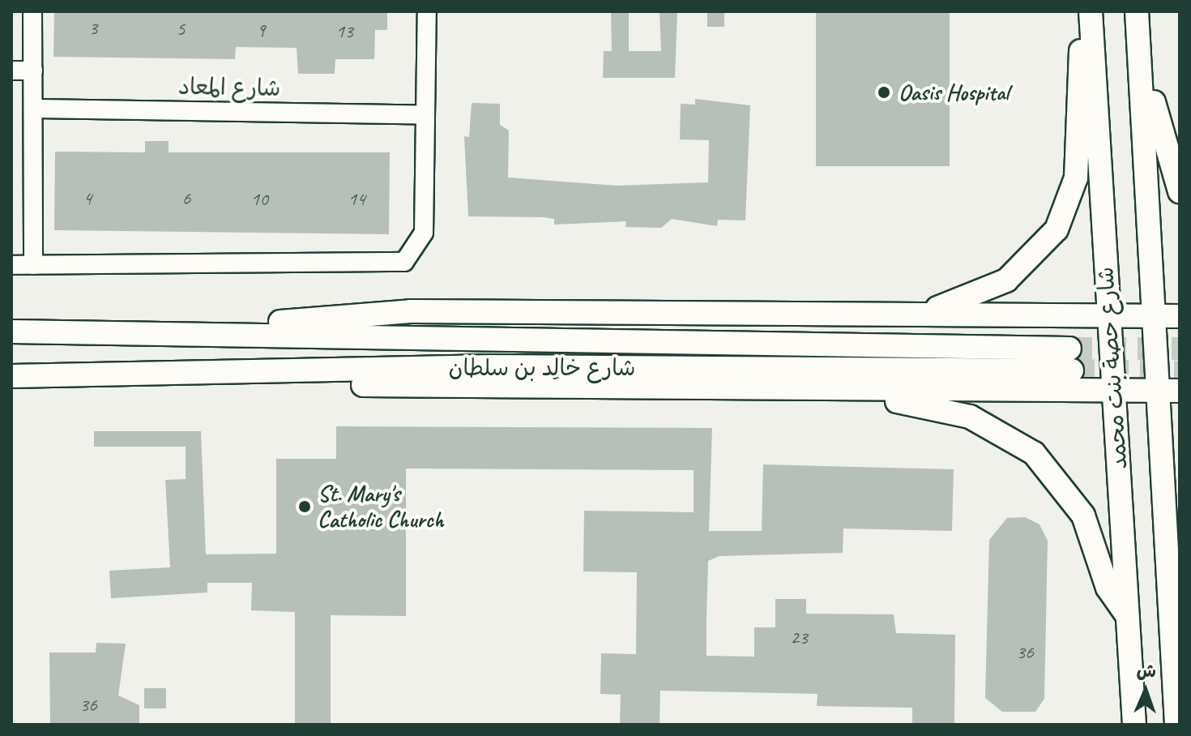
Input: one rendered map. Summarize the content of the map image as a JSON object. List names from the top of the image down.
{
  "streets": {
    "main road": ["شارع خالِد بن سلطان", "شارع حصة بنت محمد"],
    "street": ["شارع المعاد"]
  },
  "places": ["Oasis Hospital", "St. Mary's Catholic Church"],
  "house_numbers": [
    "3",
    "5",
    "9",
    "13",
    "4",
    "6",
    "10",
    "14",
    "23",
    "36",
    "36"
  ],
  "north": "top"
}
